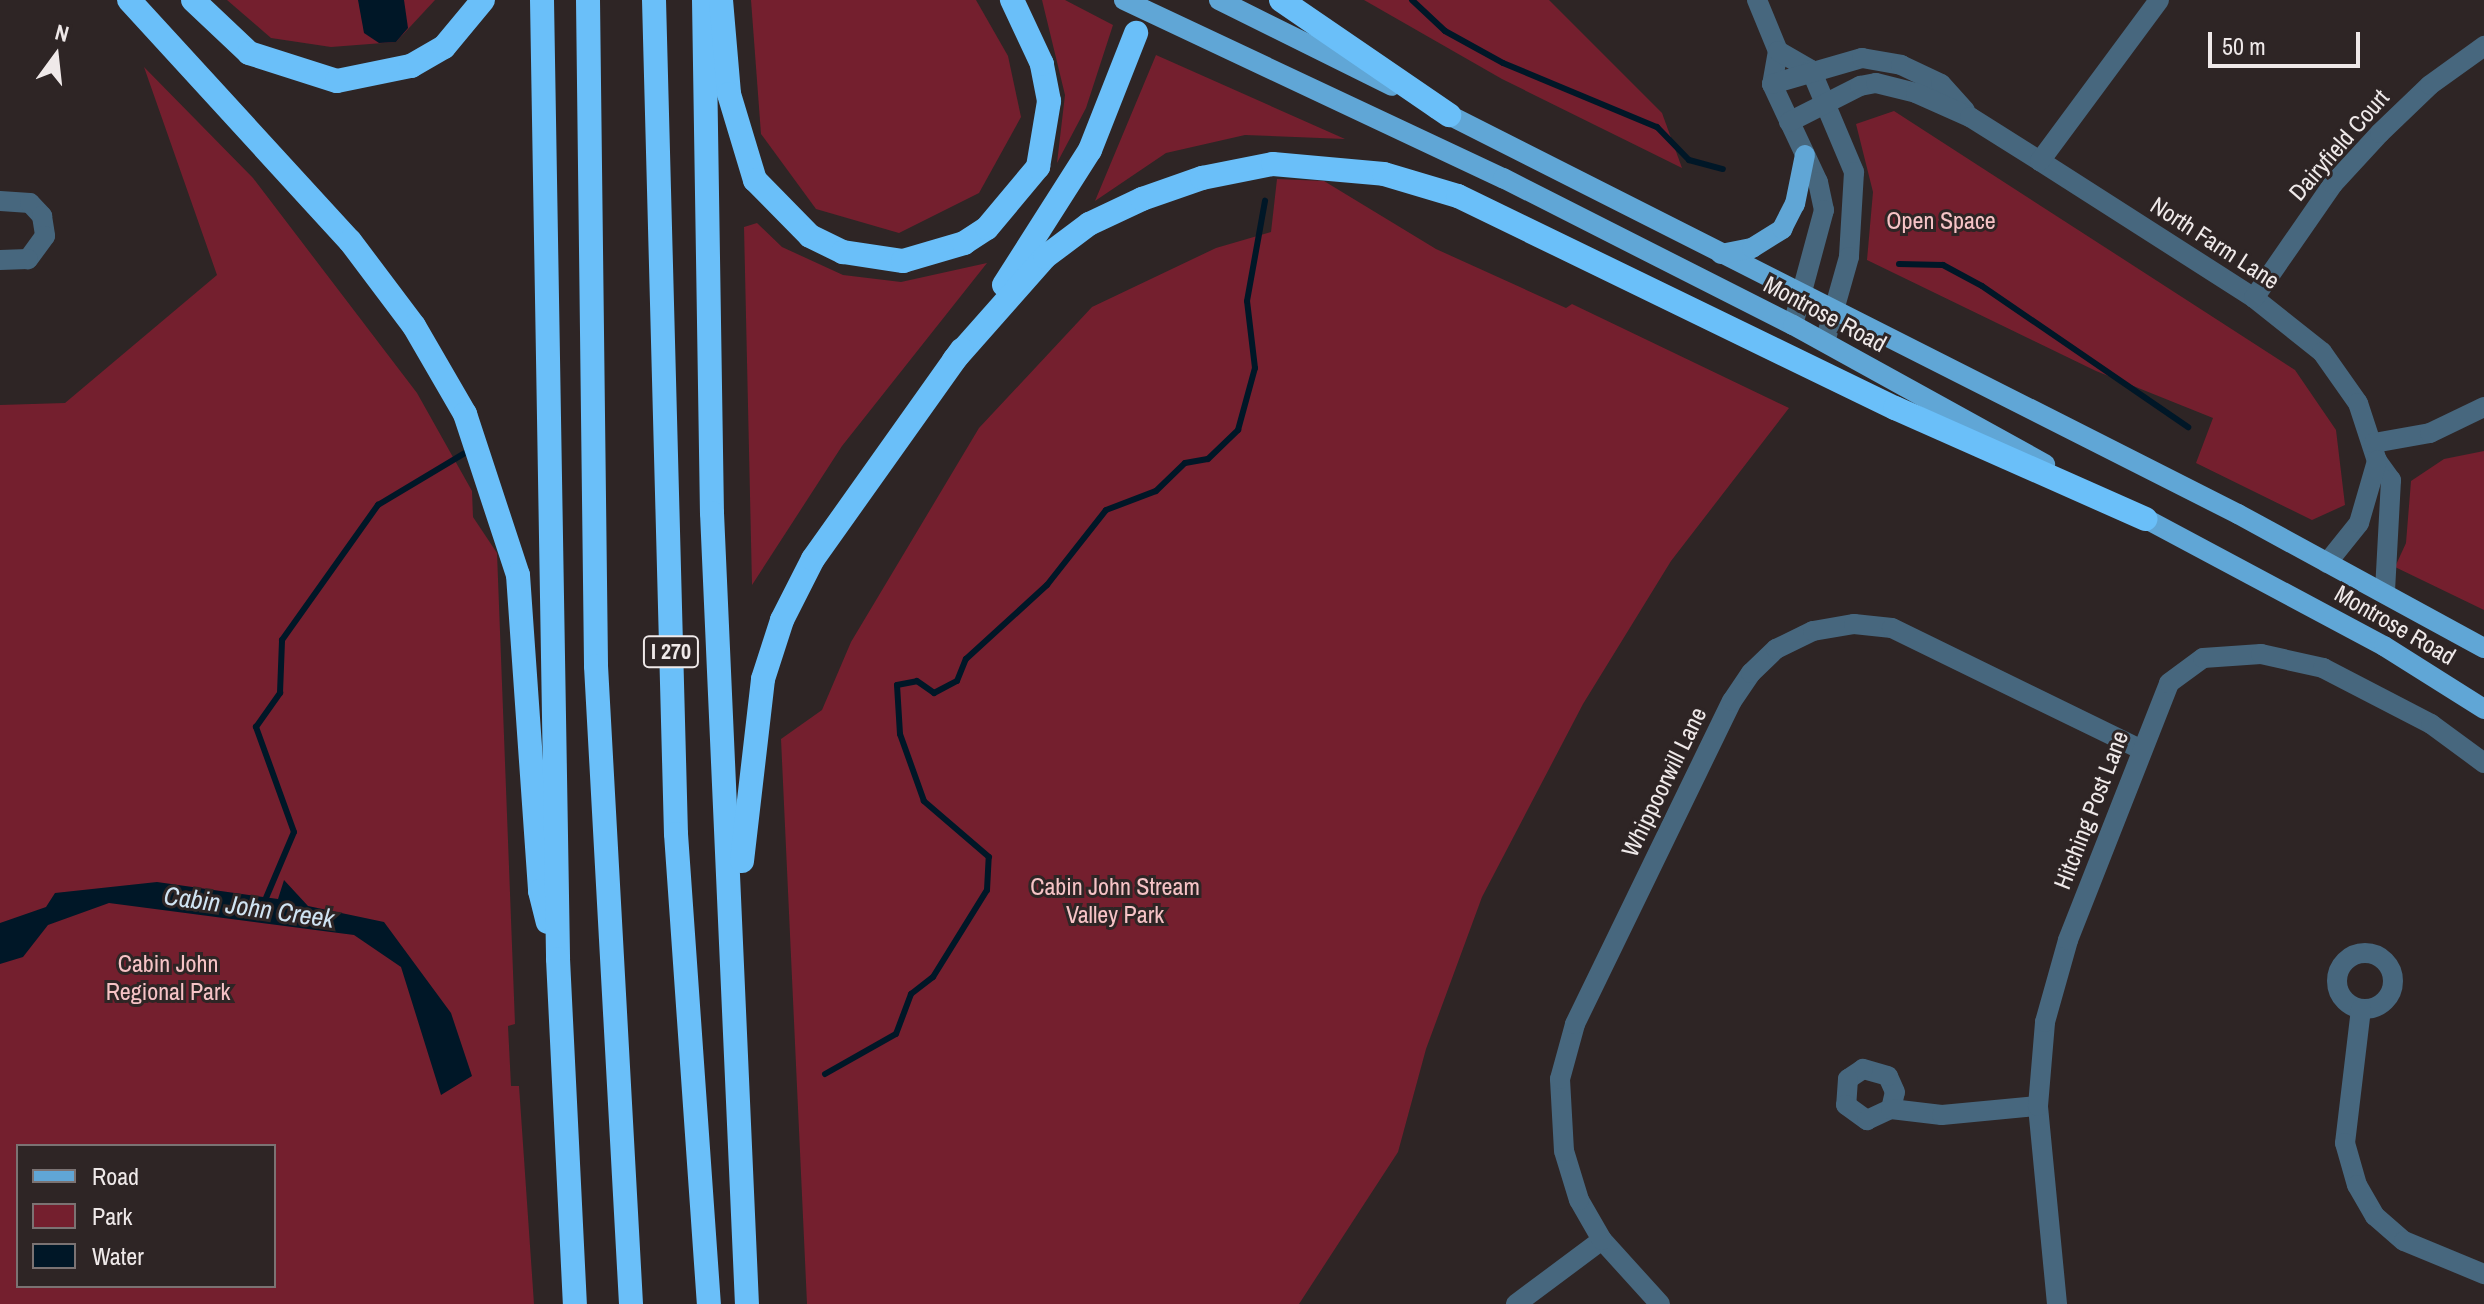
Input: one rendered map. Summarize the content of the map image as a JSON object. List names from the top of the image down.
{
  "streets": {
    "highway": ["I 270"],
    "main road": ["Montrose Road"],
    "street": [
      "Dairyfield Court",
      "North Farm Lane",
      "Whippoorwill Lane",
      "Hitching Post Lane"
    ]
  },
  "crossings": [
    ["Dairyfield Court", "North Farm Lane"],
    ["North Farm Lane", "Montrose Road"],
    ["Whippoorwill Lane", "Hitching Post Lane"]
  ],
  "water": ["Cabin John Creek"],
  "parks": ["Open Space", "Cabin John Stream Valley Park", "Cabin John Regional Park"],
  "legend": ["Road", "Park", "Water"],
  "scale_bar": "50 m",
  "north": "top"
}
